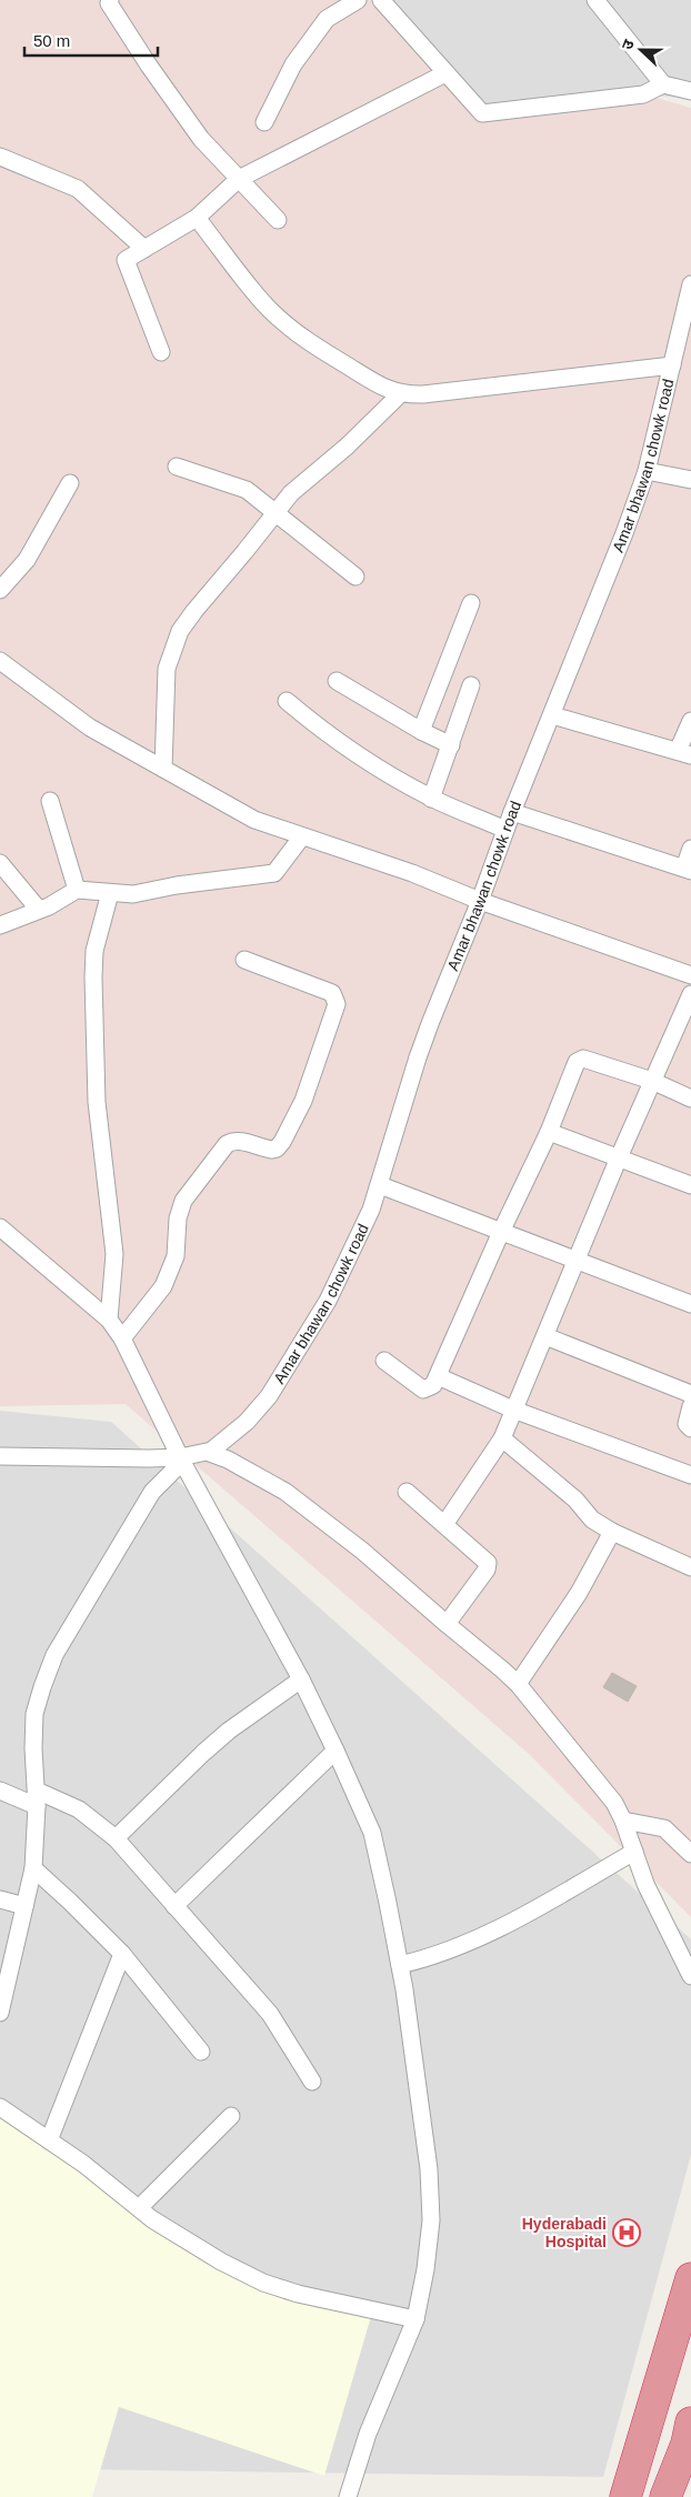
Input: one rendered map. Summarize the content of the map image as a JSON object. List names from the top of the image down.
{
  "streets": {
    "street": ["Amar bhawan chowk road"]
  },
  "places": {
    "hospital": ["Hyderabadi Hospital"]
  },
  "scale_bar": "50 m",
  "north": "left"
}
